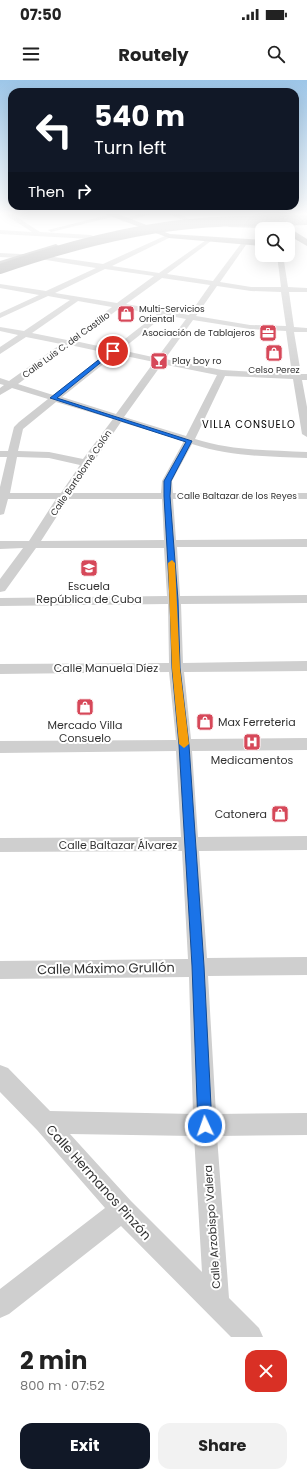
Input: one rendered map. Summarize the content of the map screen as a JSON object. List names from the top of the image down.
{
  "streets": {
    "street": [
      "Calle Luis C. del Castillo",
      "Calle Bartolomé Colón",
      "Calle Baltazar de los Reyes",
      "Calle Manuela Díez",
      "Calle Baltazar Álvarez",
      "Calle Máximo Grullón",
      "Calle Hermanos Pinzón",
      "Calle Arzobispo Valera"
    ]
  },
  "crossings": [
    ["Calle Bartolomé Colón", "Calle Baltazar de los Reyes"],
    ["Calle Baltazar de los Reyes", "Calle Arzobispo Valera"],
    ["Calle Manuela Díez", "Calle Arzobispo Valera"],
    ["Calle Baltazar Álvarez", "Calle Arzobispo Valera"],
    ["Calle Máximo Grullón", "Calle Arzobispo Valera"],
    ["Calle Hermanos Pinzón", "Calle Arzobispo Valera"]
  ],
  "districts": ["VILLA CONSUELO"],
  "places": {
    "shop": [
      "Multi-Servicios Oriental",
      "Celso Perez",
      "Mercado Villa Consuelo",
      "Max Ferreteria",
      "Catonera"
    ],
    "office": ["Asociación de Tablajeros"],
    "bar": ["Play boy ro"],
    "school or university": ["Escuela República de Cuba"],
    "hospital": ["Medicamentos"]
  },
  "page": {
    "status": "07:50",
    "header": "Routely",
    "turn": ["540 m", "Turn left"],
    "then": "Then",
    "heading": ["2 min", "800 m · 07:52"],
    "buttons": ["Exit", "Share"]
  }
}
